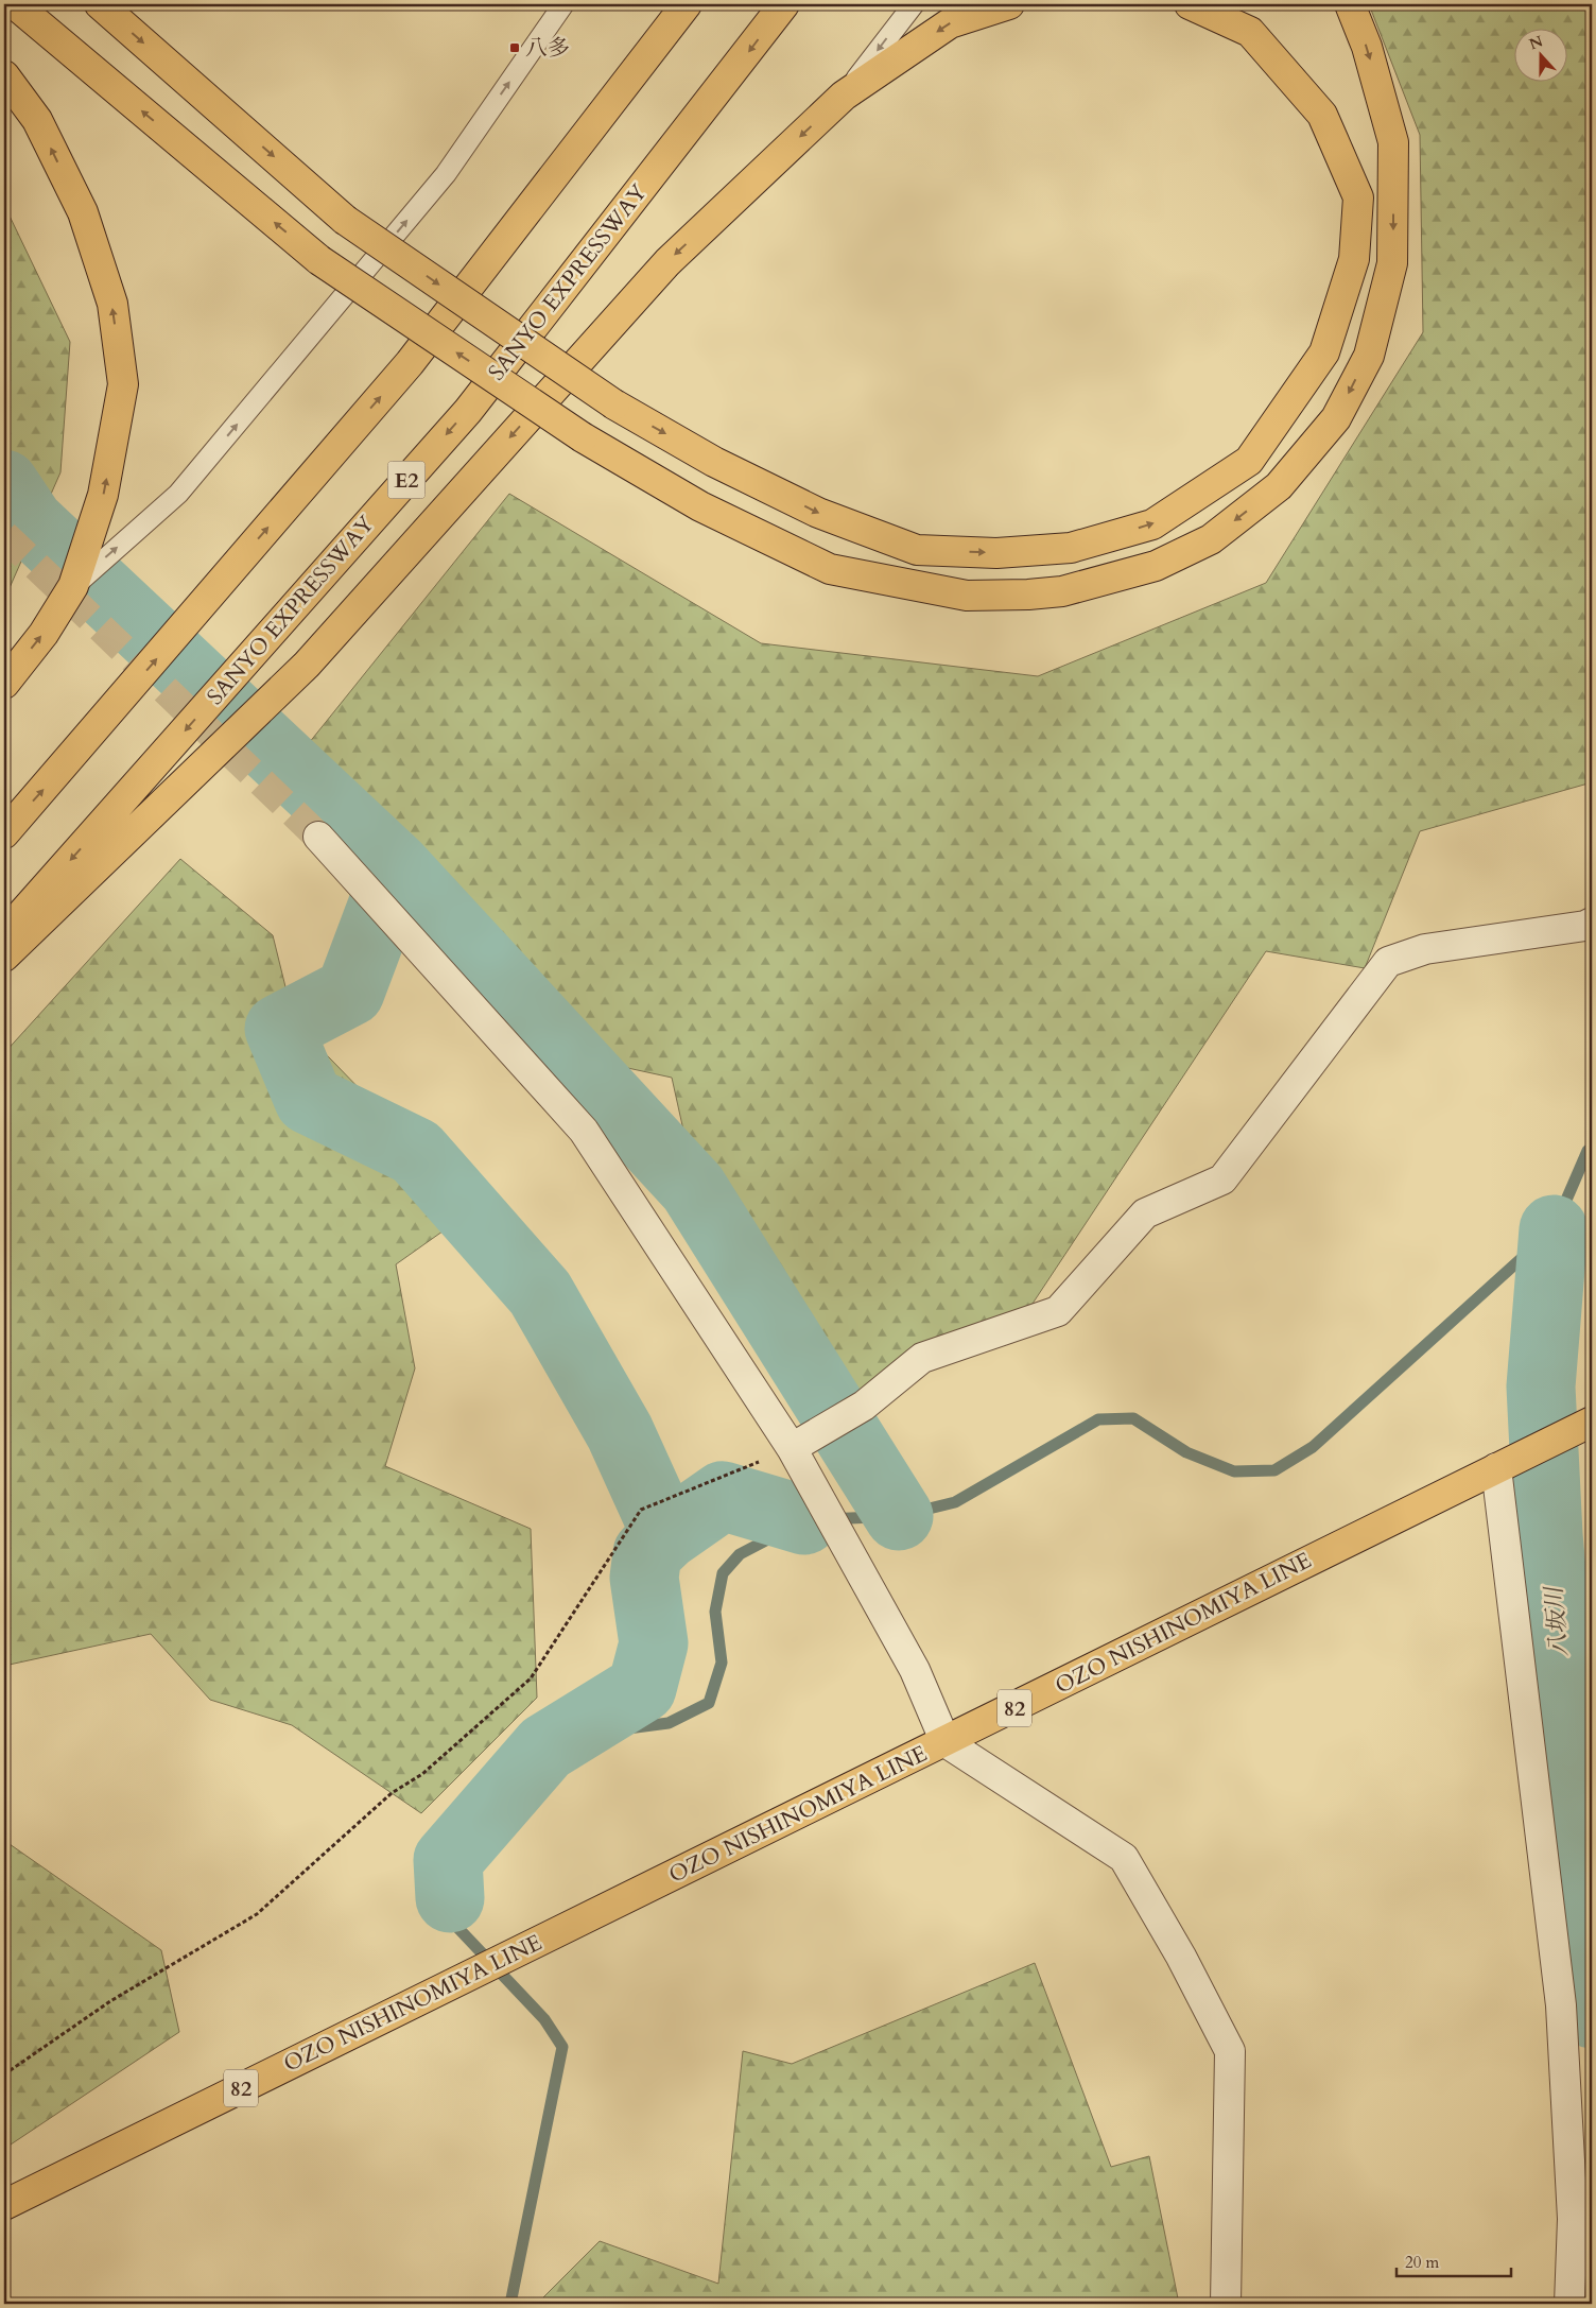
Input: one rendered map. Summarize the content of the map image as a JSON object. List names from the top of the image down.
{
  "streets": {
    "main road": [
      "SANYO EXPRESSWAY",
      "E2",
      "OZO NISHINOMIYA LINE",
      "82"
    ]
  },
  "water": ["八坂川"],
  "places": {
    "transit": ["八多"]
  },
  "scale_bar": "20 m",
  "north": "top"
}
